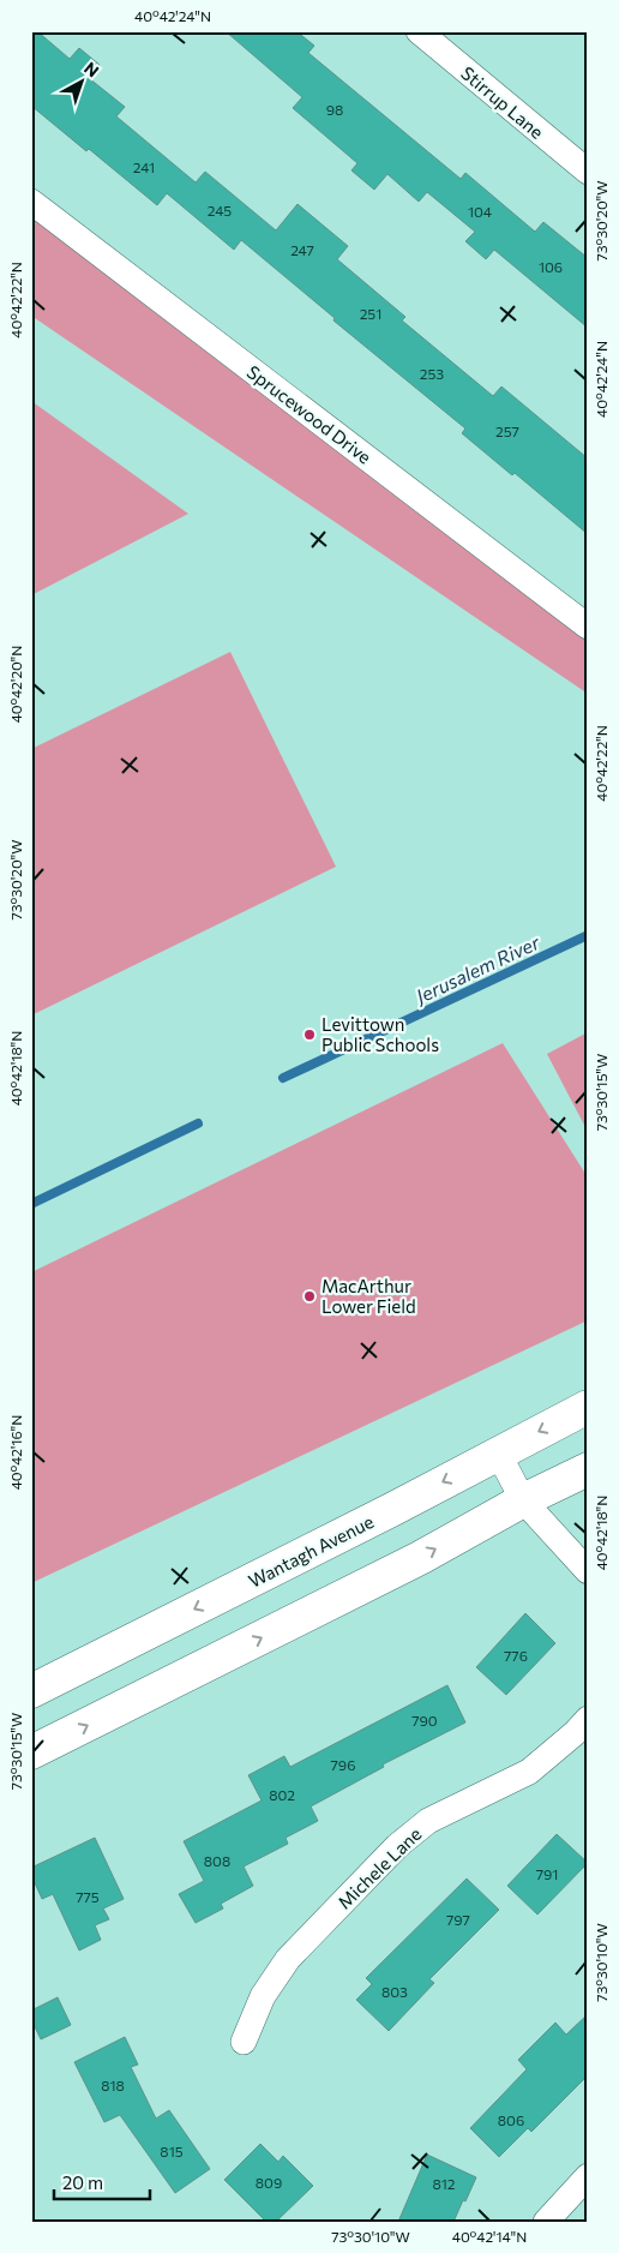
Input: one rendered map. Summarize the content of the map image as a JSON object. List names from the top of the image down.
{
  "streets": {
    "main road": ["Wantagh Avenue"],
    "street": ["Stirrup Lane", "Sprucewood Drive", "Michele Lane"]
  },
  "water": ["Jerusalem River"],
  "places": ["Levittown Public Schools", "MacArthur Lower Field"],
  "house_numbers": [
    "98",
    "241",
    "245",
    "104",
    "247",
    "106",
    "251",
    "253",
    "257",
    "776",
    "790",
    "796",
    "802",
    "808",
    "791",
    "775",
    "797",
    "803",
    "818",
    "806",
    "815",
    "809",
    "812"
  ],
  "scale_bar": "20 m",
  "north": "top right",
  "coordinates": [
    "40°42'24\"N",
    "73°30'20\"W",
    "40°42'22\"N",
    "40°42'20\"N",
    "40°42'18\"N",
    "73°30'15\"W",
    "40°42'16\"N",
    "73°30'10\"W",
    "40°42'14\"N"
  ]
}
